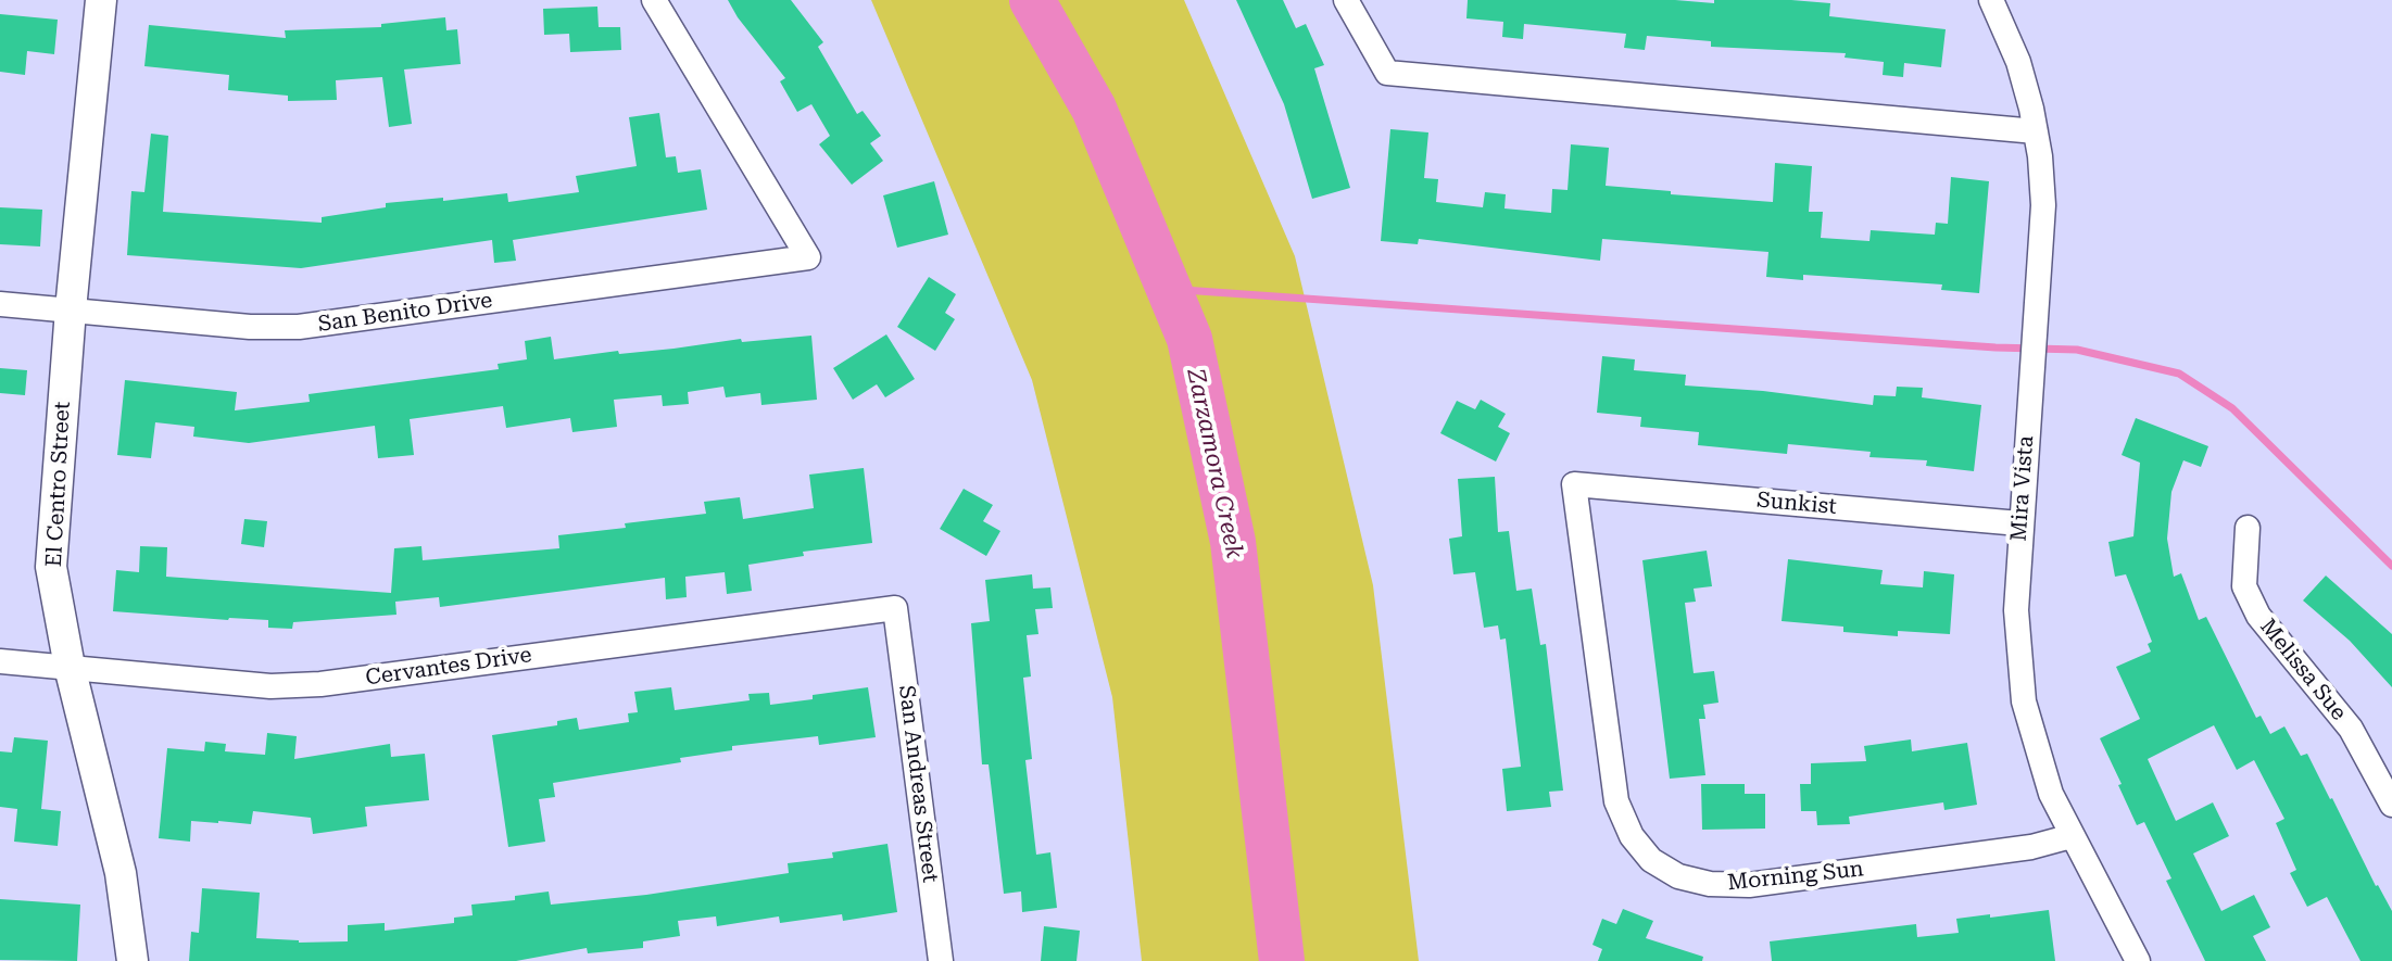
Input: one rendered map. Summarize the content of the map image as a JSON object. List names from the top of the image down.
{
  "streets": {
    "street": [
      "San Benito Drive",
      "El Centro Street",
      "Mira Vista",
      "Sunkist",
      "Cervantes Drive",
      "Melissa Sue",
      "San Andreas Street",
      "Morning Sun"
    ]
  },
  "crossings": [
    ["San Benito Drive", "El Centro Street"],
    ["El Centro Street", "Cervantes Drive"],
    ["Mira Vista", "Sunkist"],
    ["Mira Vista", "Morning Sun"],
    ["Sunkist", "Morning Sun"],
    ["Cervantes Drive", "San Andreas Street"]
  ],
  "water": ["Zarzamora Creek"]
}
